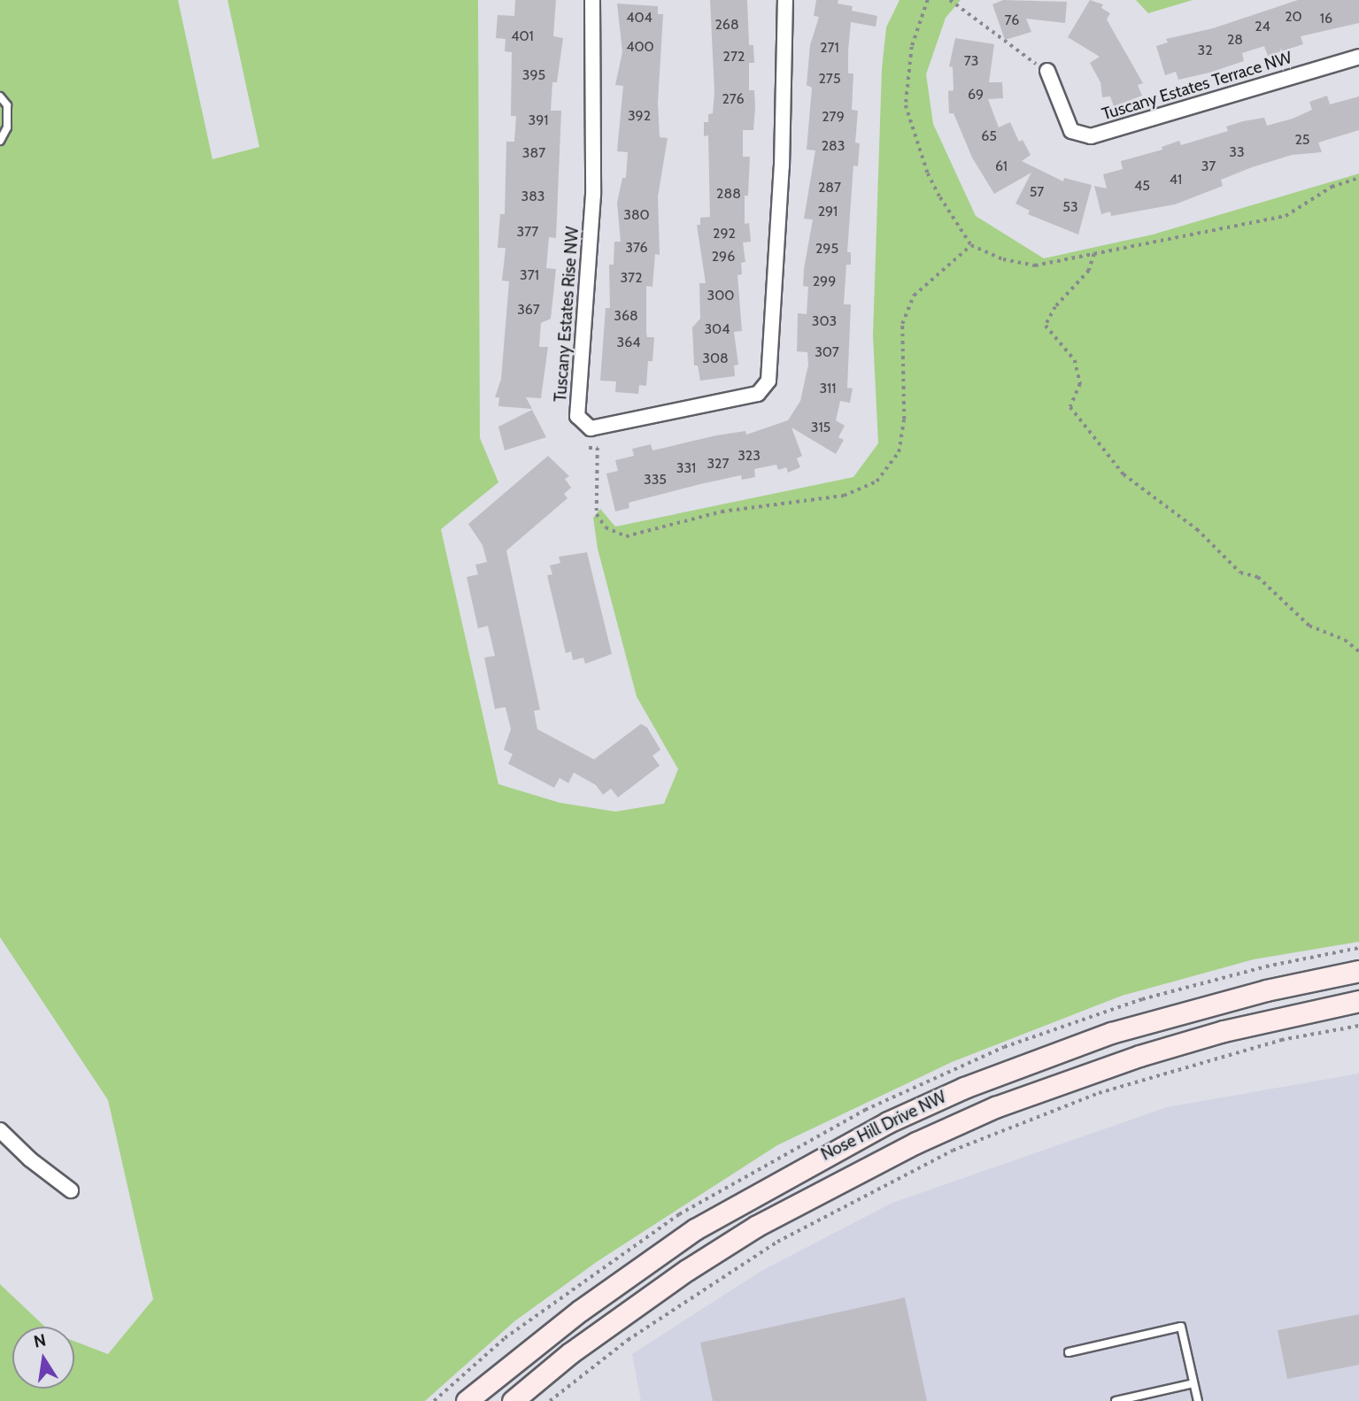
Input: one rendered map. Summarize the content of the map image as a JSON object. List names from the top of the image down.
{
  "streets": {
    "street": ["Tuscany Estates Terrace NW", "Tuscany Estates Rise NW", "Nose Hill Drive NW"]
  },
  "house_numbers": [
    "20",
    "404",
    "16",
    "76",
    "268",
    "24",
    "401",
    "28",
    "400",
    "271",
    "32",
    "272",
    "73",
    "395",
    "275",
    "69",
    "276",
    "392",
    "279",
    "391",
    "65",
    "25",
    "283",
    "33",
    "387",
    "61",
    "37",
    "41",
    "45",
    "287",
    "57",
    "288",
    "383",
    "53",
    "291",
    "380",
    "377",
    "292",
    "376",
    "295",
    "296",
    "371",
    "372",
    "299",
    "300",
    "367",
    "368",
    "303",
    "304",
    "364",
    "307",
    "308",
    "311",
    "315",
    "323",
    "327",
    "331",
    "335"
  ],
  "north": "top"
}
